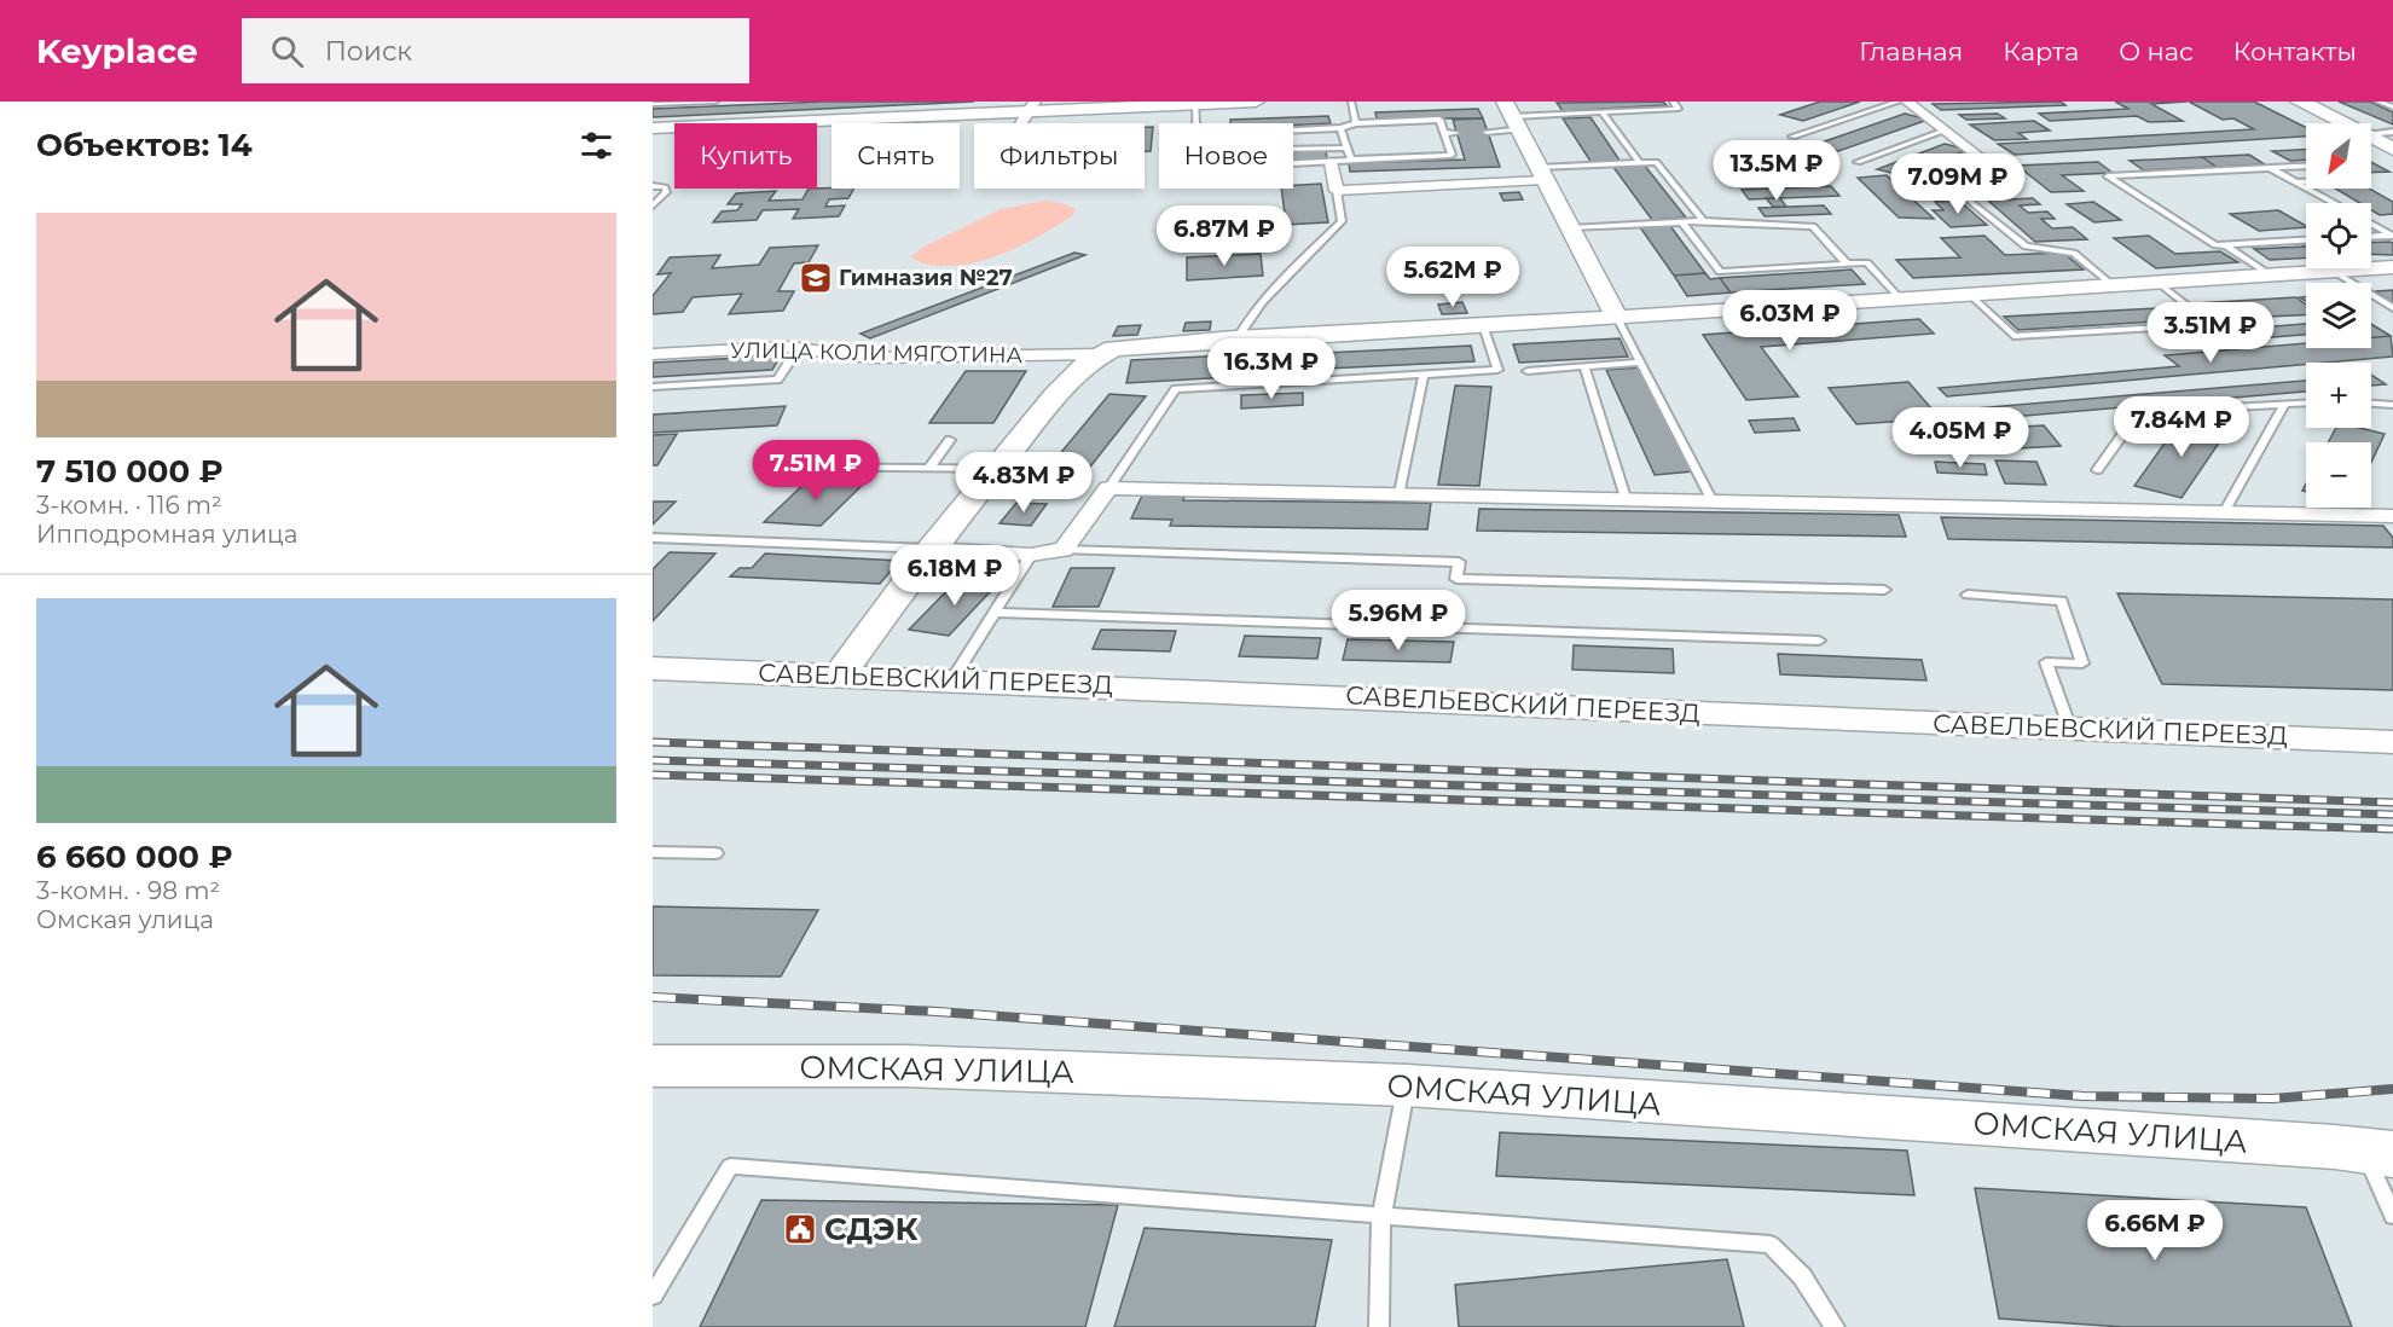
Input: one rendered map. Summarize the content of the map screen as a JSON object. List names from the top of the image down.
{
  "streets": {
    "main road": ["ОМСКАЯ УЛИЦА"],
    "street": ["УЛИЦА КОЛИ МЯГОТИНА", "САВЕЛЬЕВСКИЙ ПЕРЕЕЗД"]
  },
  "places": {
    "school or university": ["Гимназия №27"],
    "public building": ["СДЭК"]
  },
  "north": "bottom left",
  "page": {
    "header": "Keyplace",
    "search": "Поиск",
    "nav": [
      "Главная",
      "Карта",
      "О нас",
      "Контакты"
    ],
    "heading": "Объектов: 14",
    "map_buttons": ["+", "−"],
    "chip": [
      "Купить",
      "Снять",
      "Фильтры",
      "Новое"
    ],
    "price": [
      "13.5M ₽",
      "7.09M ₽",
      "6.87M ₽",
      "5.62M ₽",
      "6.03M ₽",
      "3.51M ₽",
      "16.3M ₽",
      "7.84M ₽",
      "4.05M ₽",
      "7.51M ₽",
      "4.83M ₽",
      "6.18M ₽",
      "5.96M ₽",
      "6.66M ₽"
    ],
    "list": [
      {
        "name": "7 510 000 ₽",
        "note": "3-комн. · 116 m² · Ипподромная улица"
      },
      {
        "name": "6 660 000 ₽",
        "note": "3-комн. · 98 m² · Омская улица"
      }
    ]
  }
}
